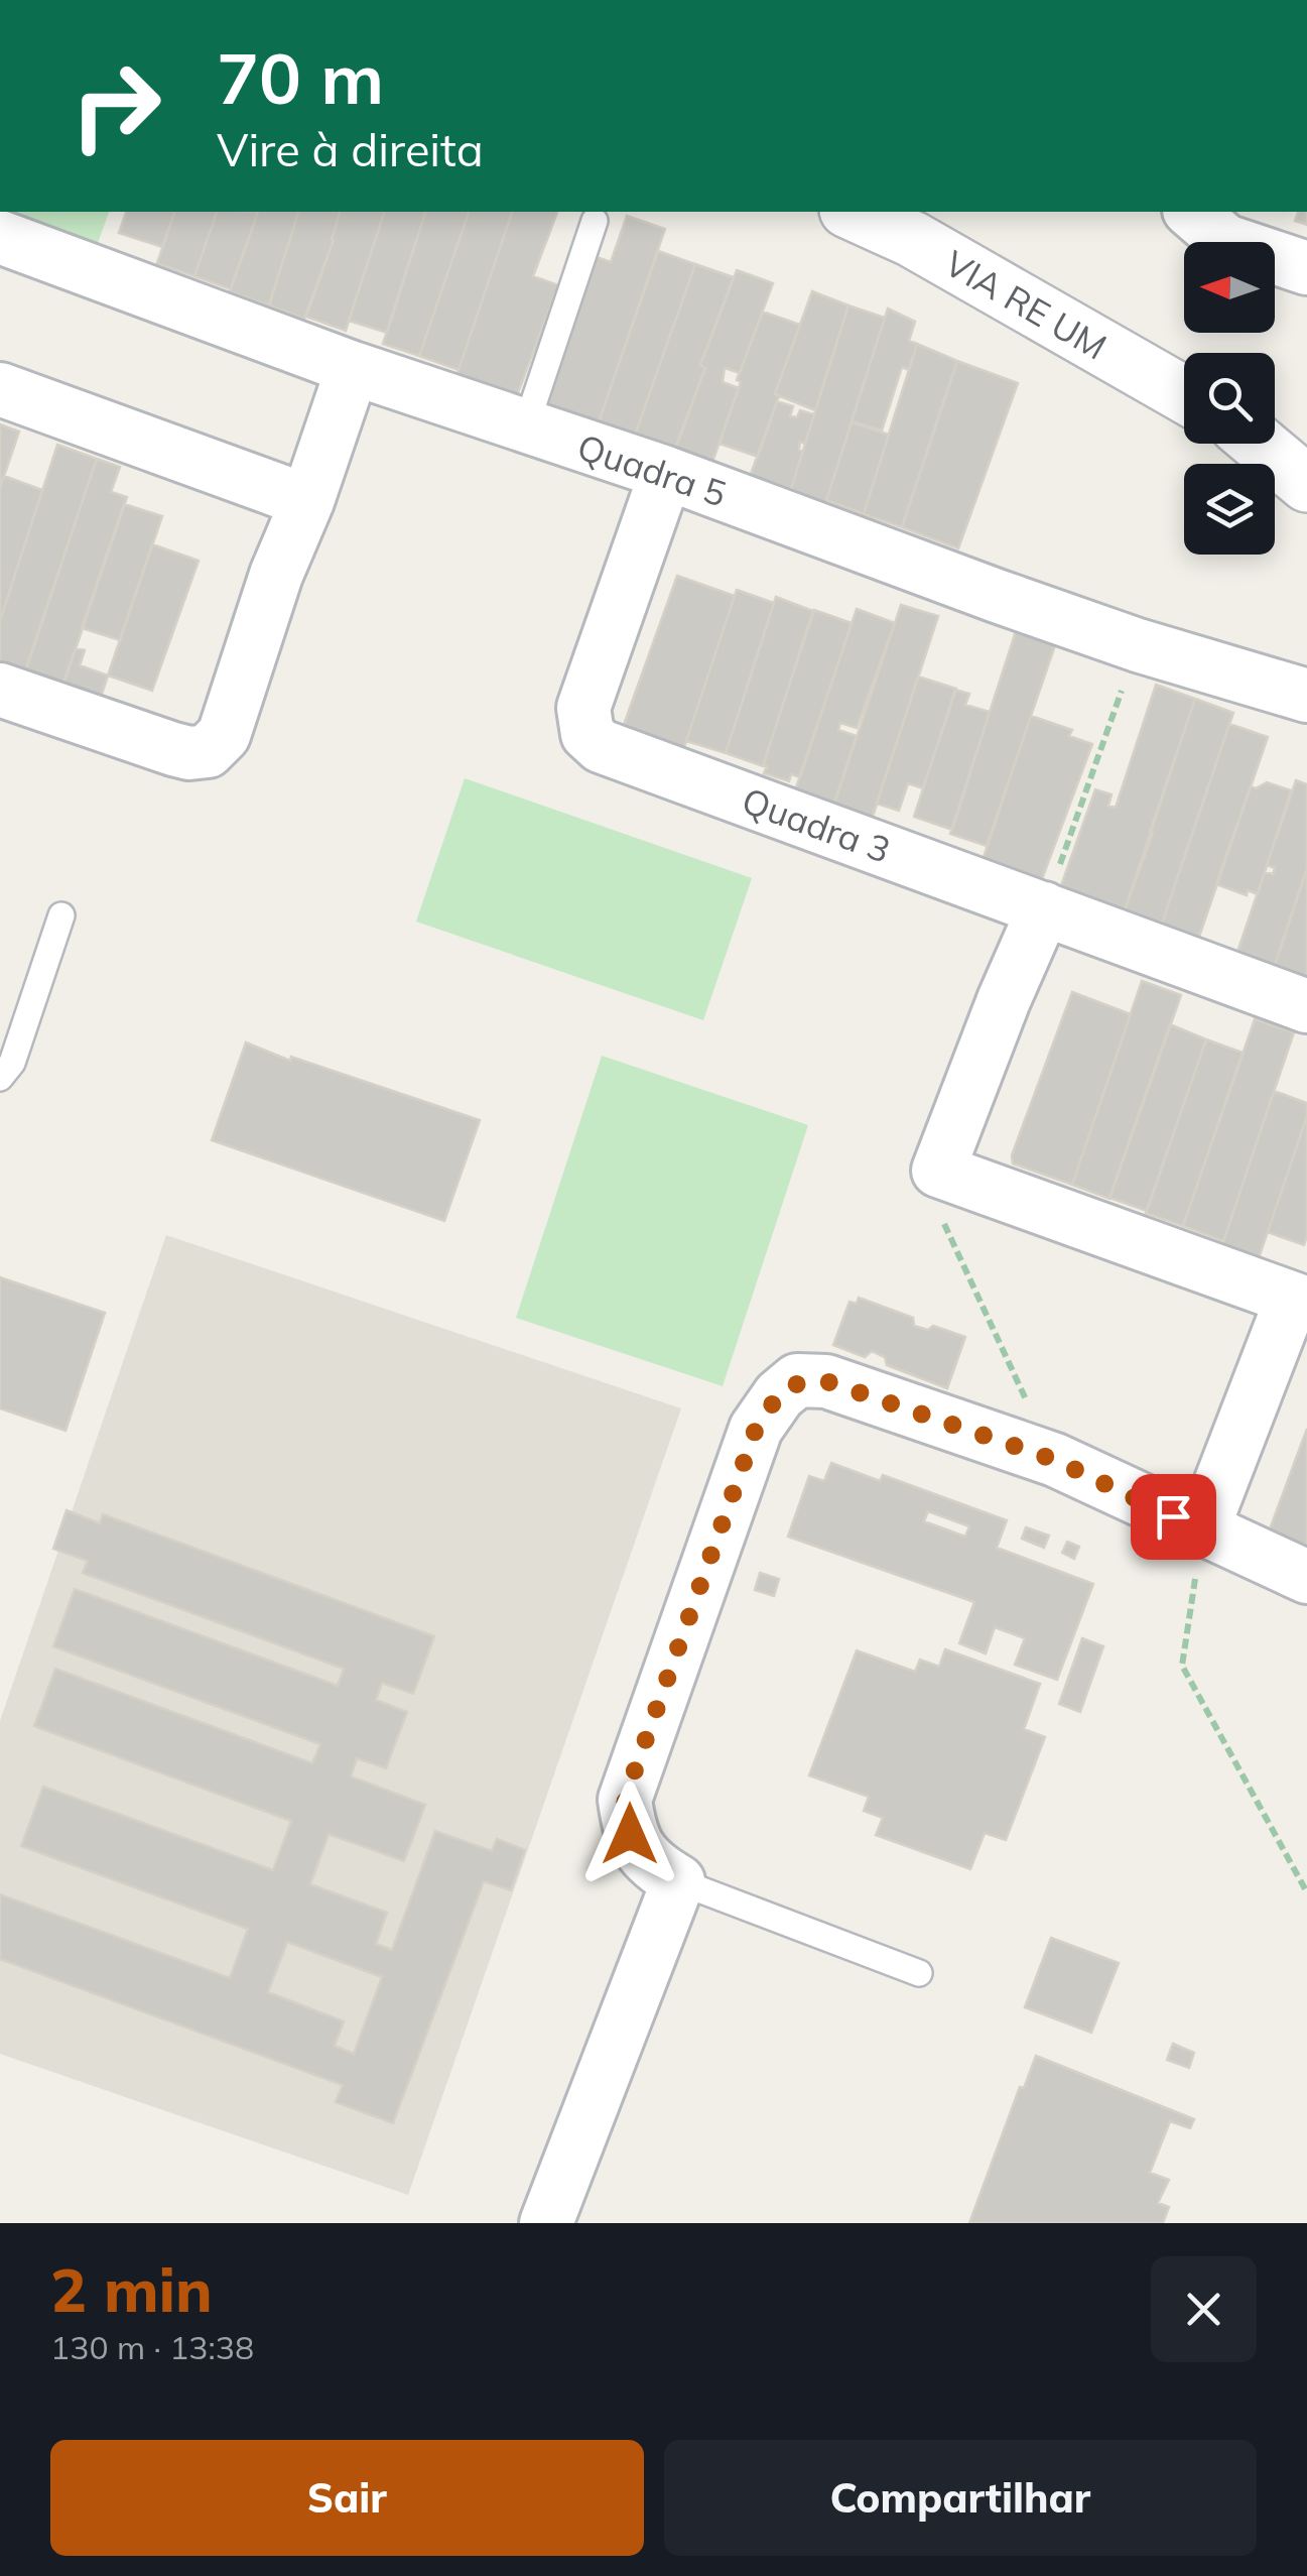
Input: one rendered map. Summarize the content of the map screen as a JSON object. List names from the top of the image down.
{
  "streets": {
    "street": ["VIA RE UM", "Quadra 5", "Quadra 3"]
  },
  "crossings": [
    ["Quadra 5", "Quadra 3"]
  ],
  "north": "left",
  "page": {
    "turn": ["70 m", "Vire à direita"],
    "heading": ["2 min", "130 m · 13:38"],
    "buttons": ["Sair", "Compartilhar"]
  }
}
